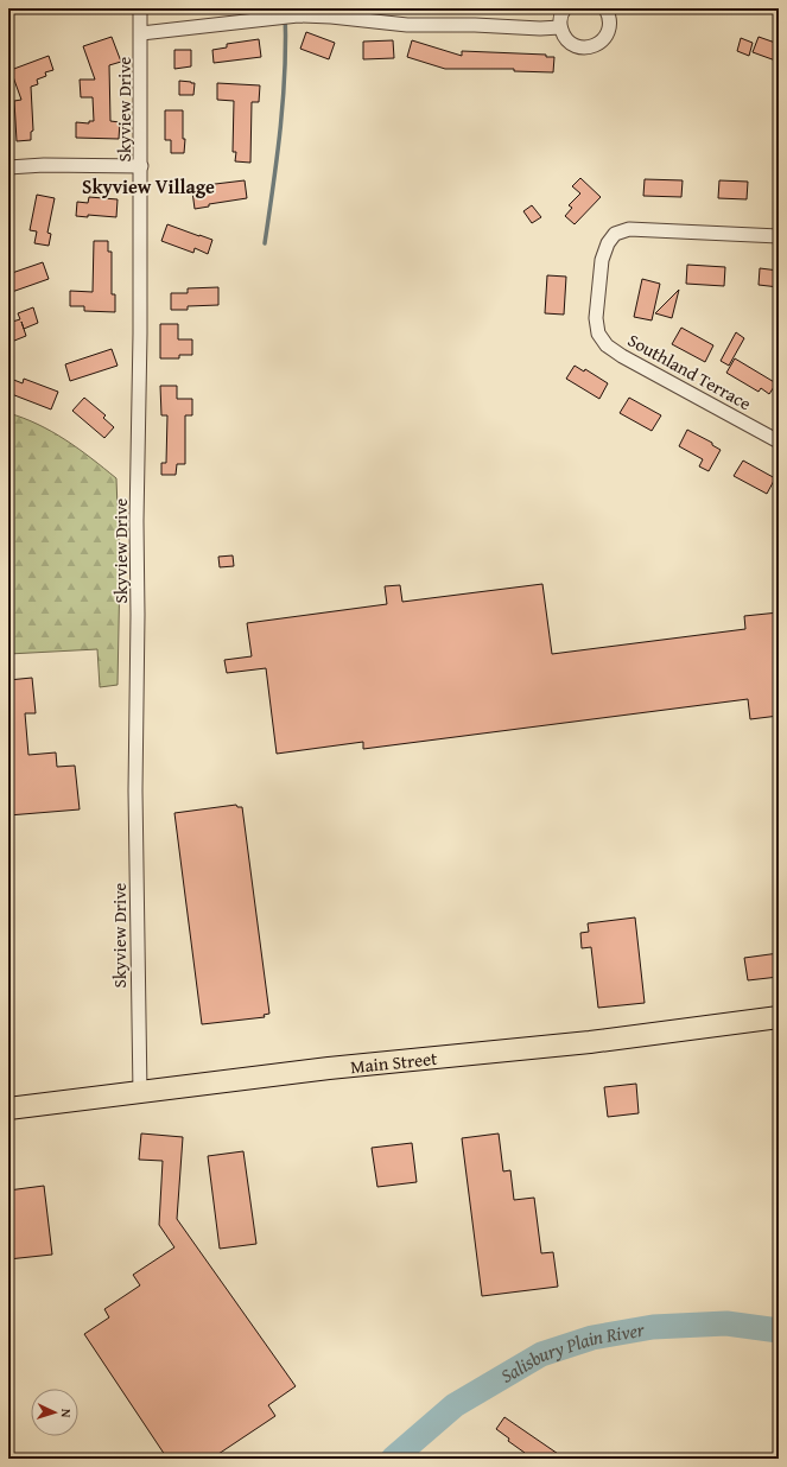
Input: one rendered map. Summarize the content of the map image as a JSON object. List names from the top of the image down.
{
  "streets": {
    "main road": ["Main Street"],
    "street": ["Skyview Drive", "Southland Terrace"]
  },
  "crossings": [
    ["Skyview Drive", "Main Street"]
  ],
  "districts": ["Skyview Village"],
  "water": ["Salisbury Plain River"],
  "north": "right"
}
